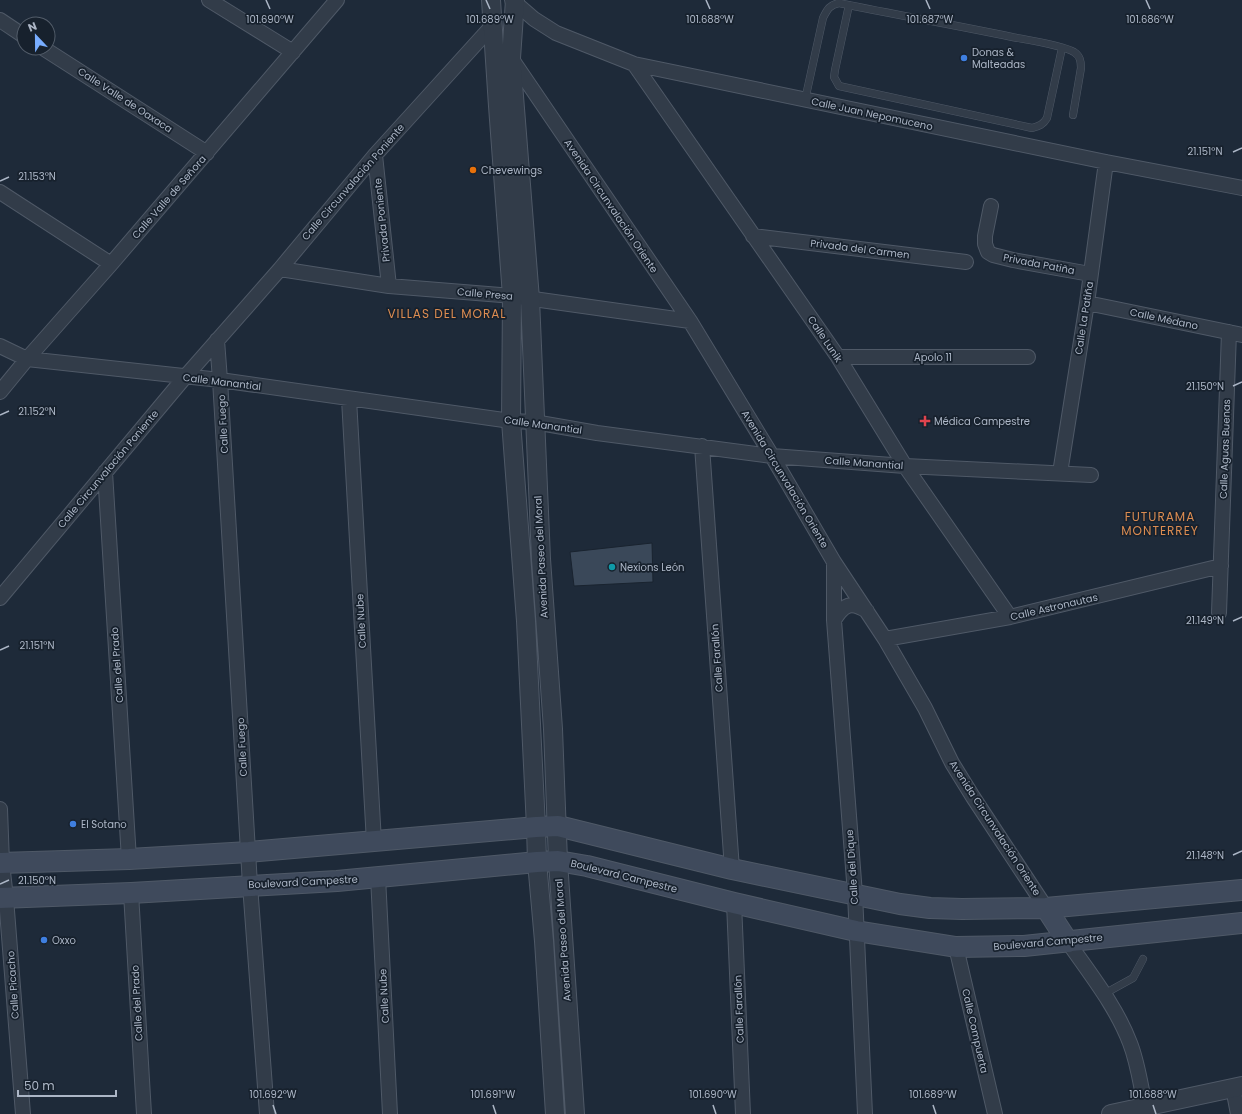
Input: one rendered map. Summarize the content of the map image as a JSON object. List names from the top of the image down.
{
  "streets": {
    "main road": ["Boulevard Campestre"],
    "street": [
      "Calle Valle de Oaxaca",
      "Calle Juan Nepomuceno",
      "Calle Circunvalación Poniente",
      "Calle Valle de Señora",
      "Avenida Circunvalación Oriente",
      "Privada Poniente",
      "Privada del Carmen",
      "Privada Patiña",
      "Calle Presa",
      "Calle La Patiña",
      "Calle Médano",
      "Calle Lunik",
      "Apolo 11",
      "Calle Manantial",
      "Calle Fuego",
      "Calle Aguas Buenas",
      "Avenida Paseo del Moral",
      "Calle Astronautas",
      "Calle Nube",
      "Calle Farallón",
      "Calle del Prado",
      "Calle del Dique",
      "Calle Picacho",
      "Calle Compuerta"
    ]
  },
  "crossings": [
    ["Calle Valle de Oaxaca", "Calle Valle de Señora"],
    ["Calle Juan Nepomuceno", "Calle La Patiña"],
    ["Calle Juan Nepomuceno", "Calle Lunik"],
    ["Calle Juan Nepomuceno", "Avenida Paseo del Moral"],
    ["Calle Circunvalación Poniente", "Privada Poniente"],
    ["Calle Circunvalación Poniente", "Calle Presa"],
    ["Calle Circunvalación Poniente", "Calle Manantial"],
    ["Calle Circunvalación Poniente", "Avenida Paseo del Moral"],
    ["Calle Circunvalación Poniente", "Calle del Prado"],
    ["Calle Valle de Señora", "Calle Manantial"],
    ["Avenida Circunvalación Oriente", "Calle Presa"],
    ["Avenida Circunvalación Oriente", "Calle Manantial"],
    ["Avenida Circunvalación Oriente", "Avenida Paseo del Moral"],
    ["Avenida Circunvalación Oriente", "Calle Astronautas"],
    ["Avenida Circunvalación Oriente", "Calle del Dique"],
    ["Privada Poniente", "Calle Presa"],
    ["Privada del Carmen", "Calle Lunik"],
    ["Privada Patiña", "Calle La Patiña"],
    ["Calle Presa", "Avenida Paseo del Moral"],
    ["Calle La Patiña", "Calle Médano"],
    ["Calle La Patiña", "Calle Manantial"],
    ["Calle Médano", "Calle Aguas Buenas"],
    ["Calle Lunik", "Apolo 11"],
    ["Calle Lunik", "Calle Manantial"],
    ["Calle Lunik", "Calle Astronautas"],
    ["Calle Manantial", "Calle Fuego"],
    ["Calle Manantial", "Avenida Paseo del Moral"],
    ["Calle Manantial", "Calle Nube"],
    ["Calle Manantial", "Calle Farallón"],
    ["Calle Fuego", "Boulevard Campestre"],
    ["Calle Aguas Buenas", "Calle Astronautas"],
    ["Avenida Paseo del Moral", "Boulevard Campestre"],
    ["Calle Nube", "Boulevard Campestre"],
    ["Calle Farallón", "Boulevard Campestre"],
    ["Calle del Prado", "Boulevard Campestre"],
    ["Calle del Dique", "Boulevard Campestre"],
    ["Boulevard Campestre", "Calle Picacho"],
    ["Boulevard Campestre", "Calle Compuerta"]
  ],
  "districts": ["VILLAS DEL MORAL", "FUTURAMA MONTERREY"],
  "places": {
    "other": [
      "Donas & Malteadas",
      "Chevewings",
      "Nexions León",
      "El Sotano",
      "Oxxo"
    ],
    "health": ["Médica Campestre"]
  },
  "scale_bar": "50 m",
  "north": "top",
  "coordinates": [
    "101.690°W",
    "101.689°W",
    "101.688°W",
    "101.687°W",
    "101.686°W",
    "21.151°N",
    "21.153°N",
    "21.150°N",
    "21.152°N",
    "21.149°N",
    "21.148°N",
    "101.692°W",
    "101.691°W"
  ]
}
